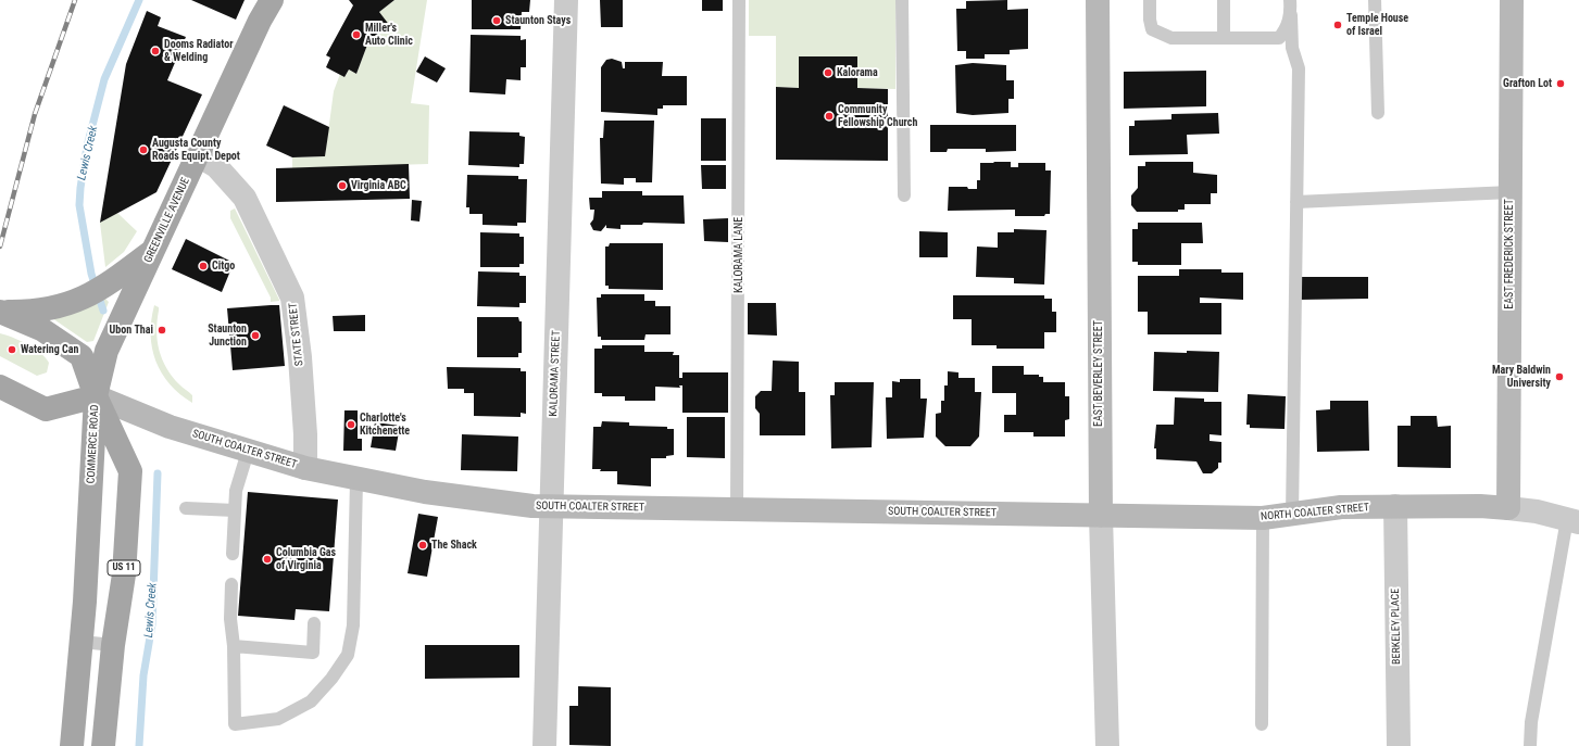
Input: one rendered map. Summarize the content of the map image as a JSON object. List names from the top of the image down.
{
  "streets": {
    "main road": [
      "GREENVILLE AVENUE",
      "EAST FREDERICK STREET",
      "EAST BEVERLEY STREET",
      "COMMERCE ROAD",
      "SOUTH COALTER STREET",
      "NORTH COALTER STREET",
      "US 11"
    ],
    "street": ["STATE STREET", "KALORAMA STREET", "BERKELEY PLACE"],
    "lane": ["KALORAMA LANE"]
  },
  "crossings": [
    ["GREENVILLE AVENUE", "STATE STREET"],
    ["GREENVILLE AVENUE", "COMMERCE ROAD"],
    ["GREENVILLE AVENUE", "SOUTH COALTER STREET"],
    ["GREENVILLE AVENUE", "US 11"],
    ["EAST FREDERICK STREET", "NORTH COALTER STREET"],
    ["KALORAMA LANE", "SOUTH COALTER STREET"],
    ["STATE STREET", "SOUTH COALTER STREET"],
    ["KALORAMA STREET", "SOUTH COALTER STREET"],
    ["EAST BEVERLEY STREET", "SOUTH COALTER STREET"],
    ["EAST BEVERLEY STREET", "NORTH COALTER STREET"],
    ["COMMERCE ROAD", "SOUTH COALTER STREET"],
    ["COMMERCE ROAD", "US 11"],
    ["SOUTH COALTER STREET", "NORTH COALTER STREET"],
    ["SOUTH COALTER STREET", "US 11"],
    ["NORTH COALTER STREET", "BERKELEY PLACE"]
  ],
  "water": ["Lewis Creek"],
  "places": [
    "Staunton Stays",
    "Temple House of Israel",
    "Miller's Auto Clinic",
    "Dooms Radiator & Welding",
    "Kalorama",
    "Grafton Lot",
    "Community Fellowship Church",
    "Augusta County Roads Equipt. Depot",
    "Virginia ABC",
    "Citgo",
    "Ubon Thai",
    "Staunton Junction",
    "Watering Can",
    "Mary Baldwin University",
    "Charlotte's Kitchenette",
    "The Shack",
    "Columbia Gas of Virginia"
  ]
}
